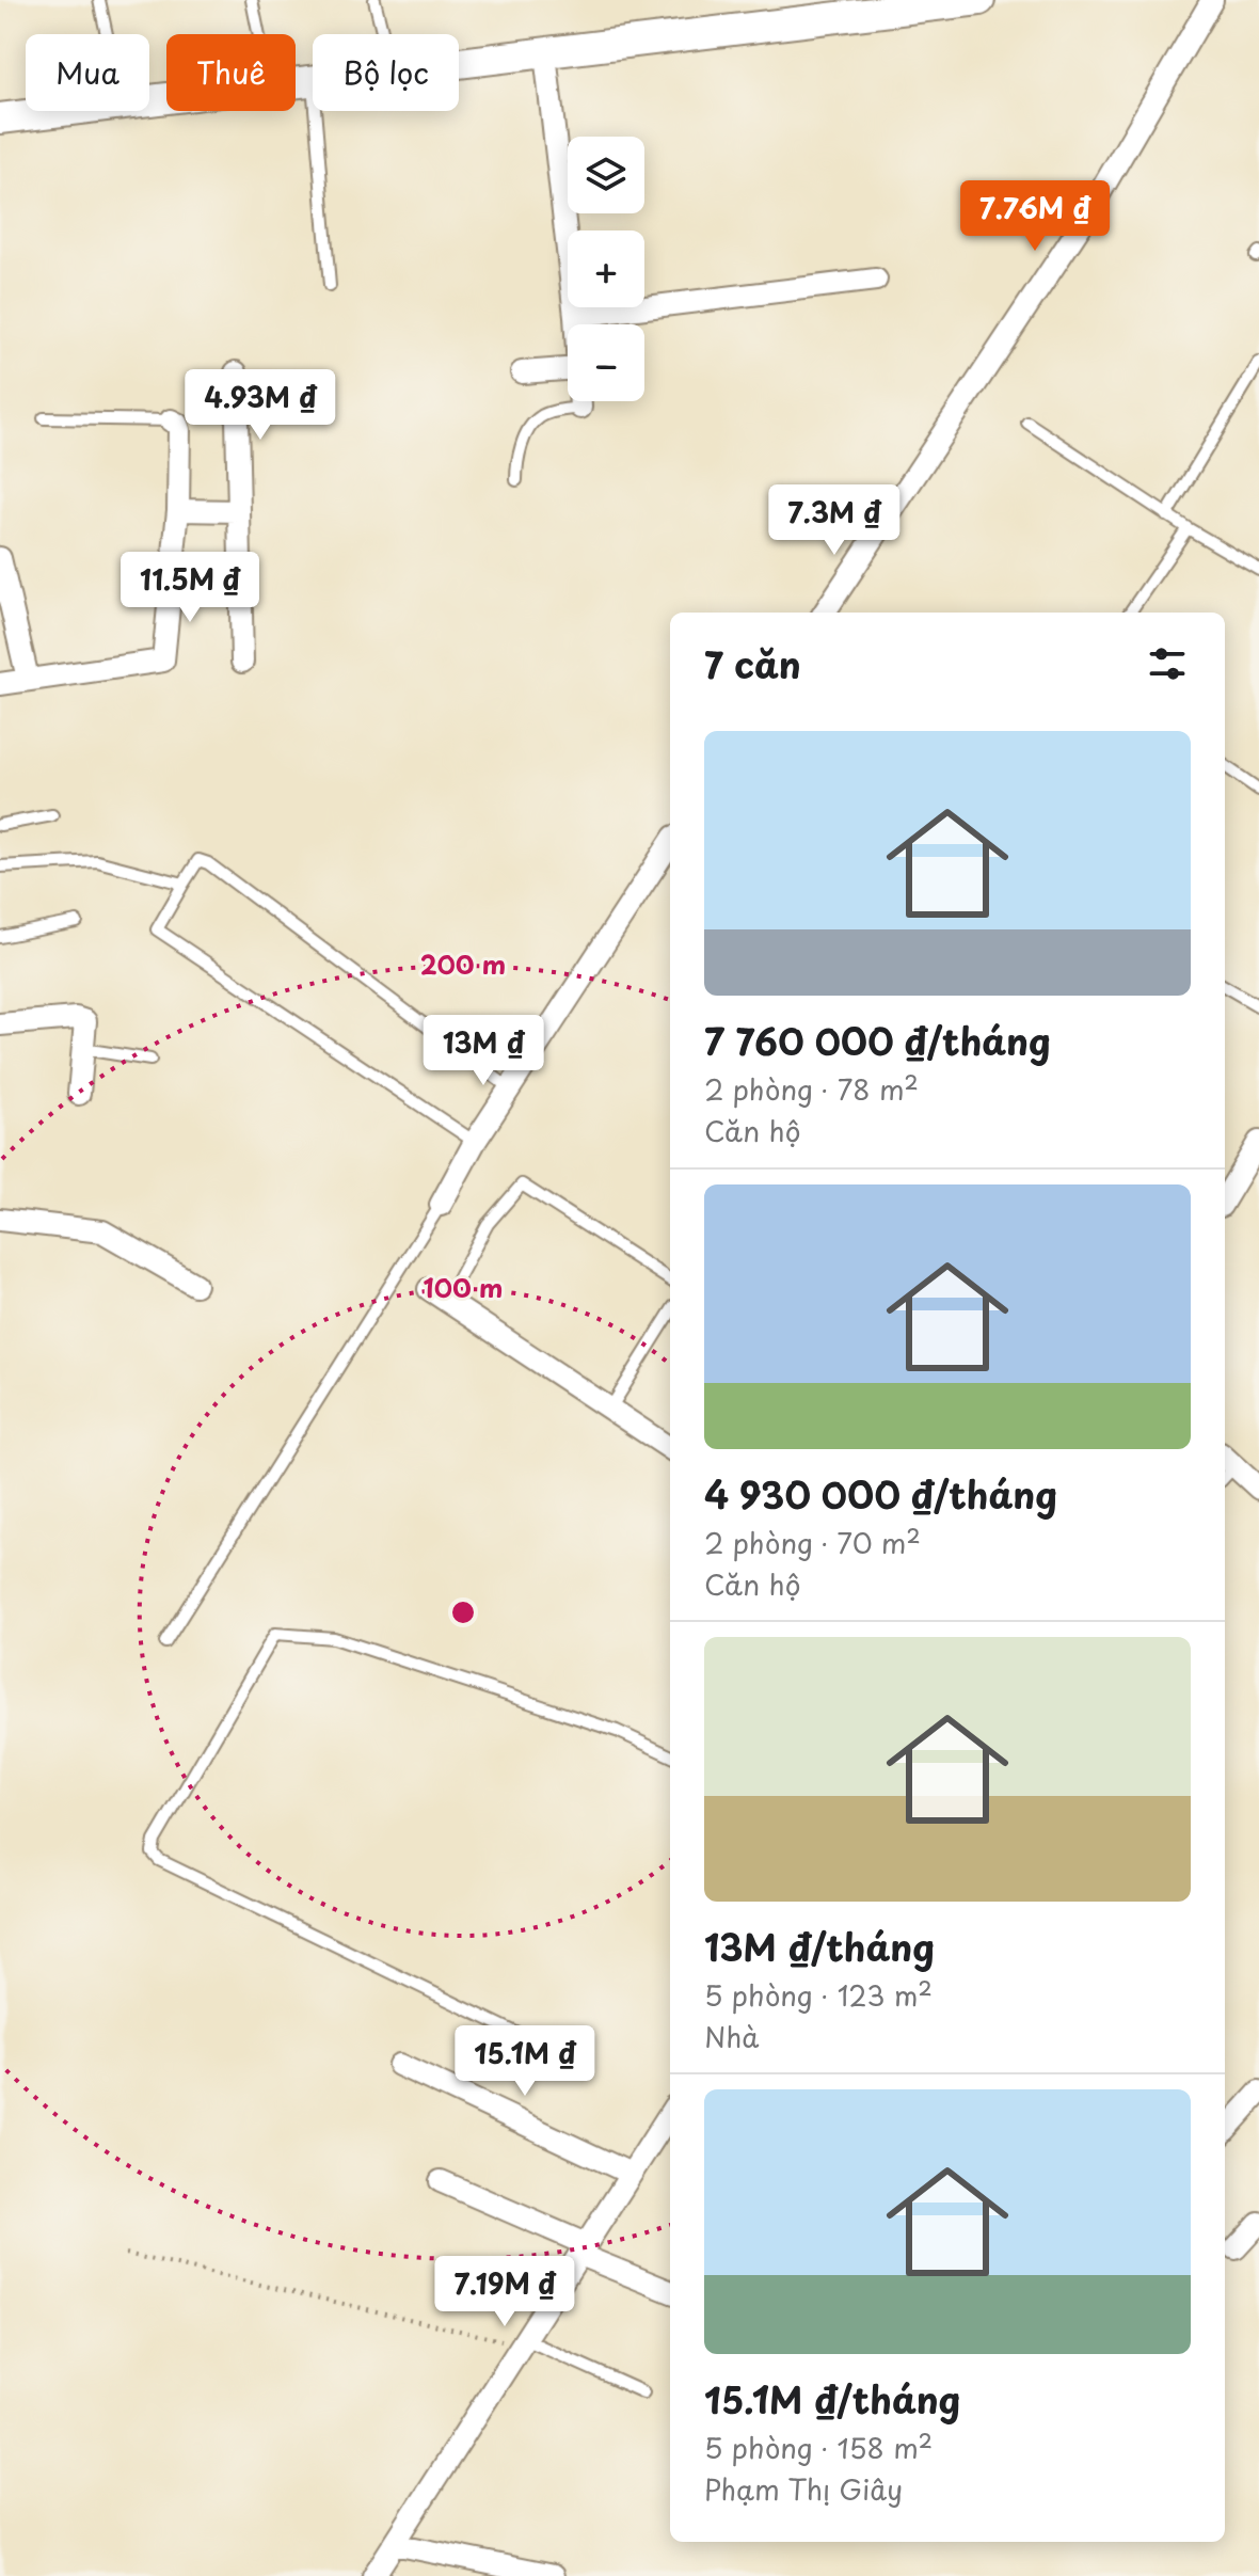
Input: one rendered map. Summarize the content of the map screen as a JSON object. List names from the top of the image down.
{
  "page": {
    "chip": ["Mua", "Thuê", "Bộ lọc"],
    "map_buttons": ["+", "−"],
    "price": [
      "7.76M ₫",
      "4.93M ₫",
      "7.3M ₫",
      "11.5M ₫",
      "13M ₫",
      "15.1M ₫",
      "7.19M ₫"
    ],
    "heading": "7 căn",
    "list": [
      {
        "name": "7 760 000 ₫/tháng",
        "note": "2 phòng · 78 m² · Căn hộ"
      },
      {
        "name": "4 930 000 ₫/tháng",
        "note": "2 phòng · 70 m² · Căn hộ"
      },
      {
        "name": "13M ₫/tháng",
        "note": "5 phòng · 123 m² · Nhà"
      },
      {
        "name": "15.1M ₫/tháng",
        "note": "5 phòng · 158 m² · Phạm Thị Giây"
      }
    ]
  },
  "rings": ["200 m", "100 m"]
}
